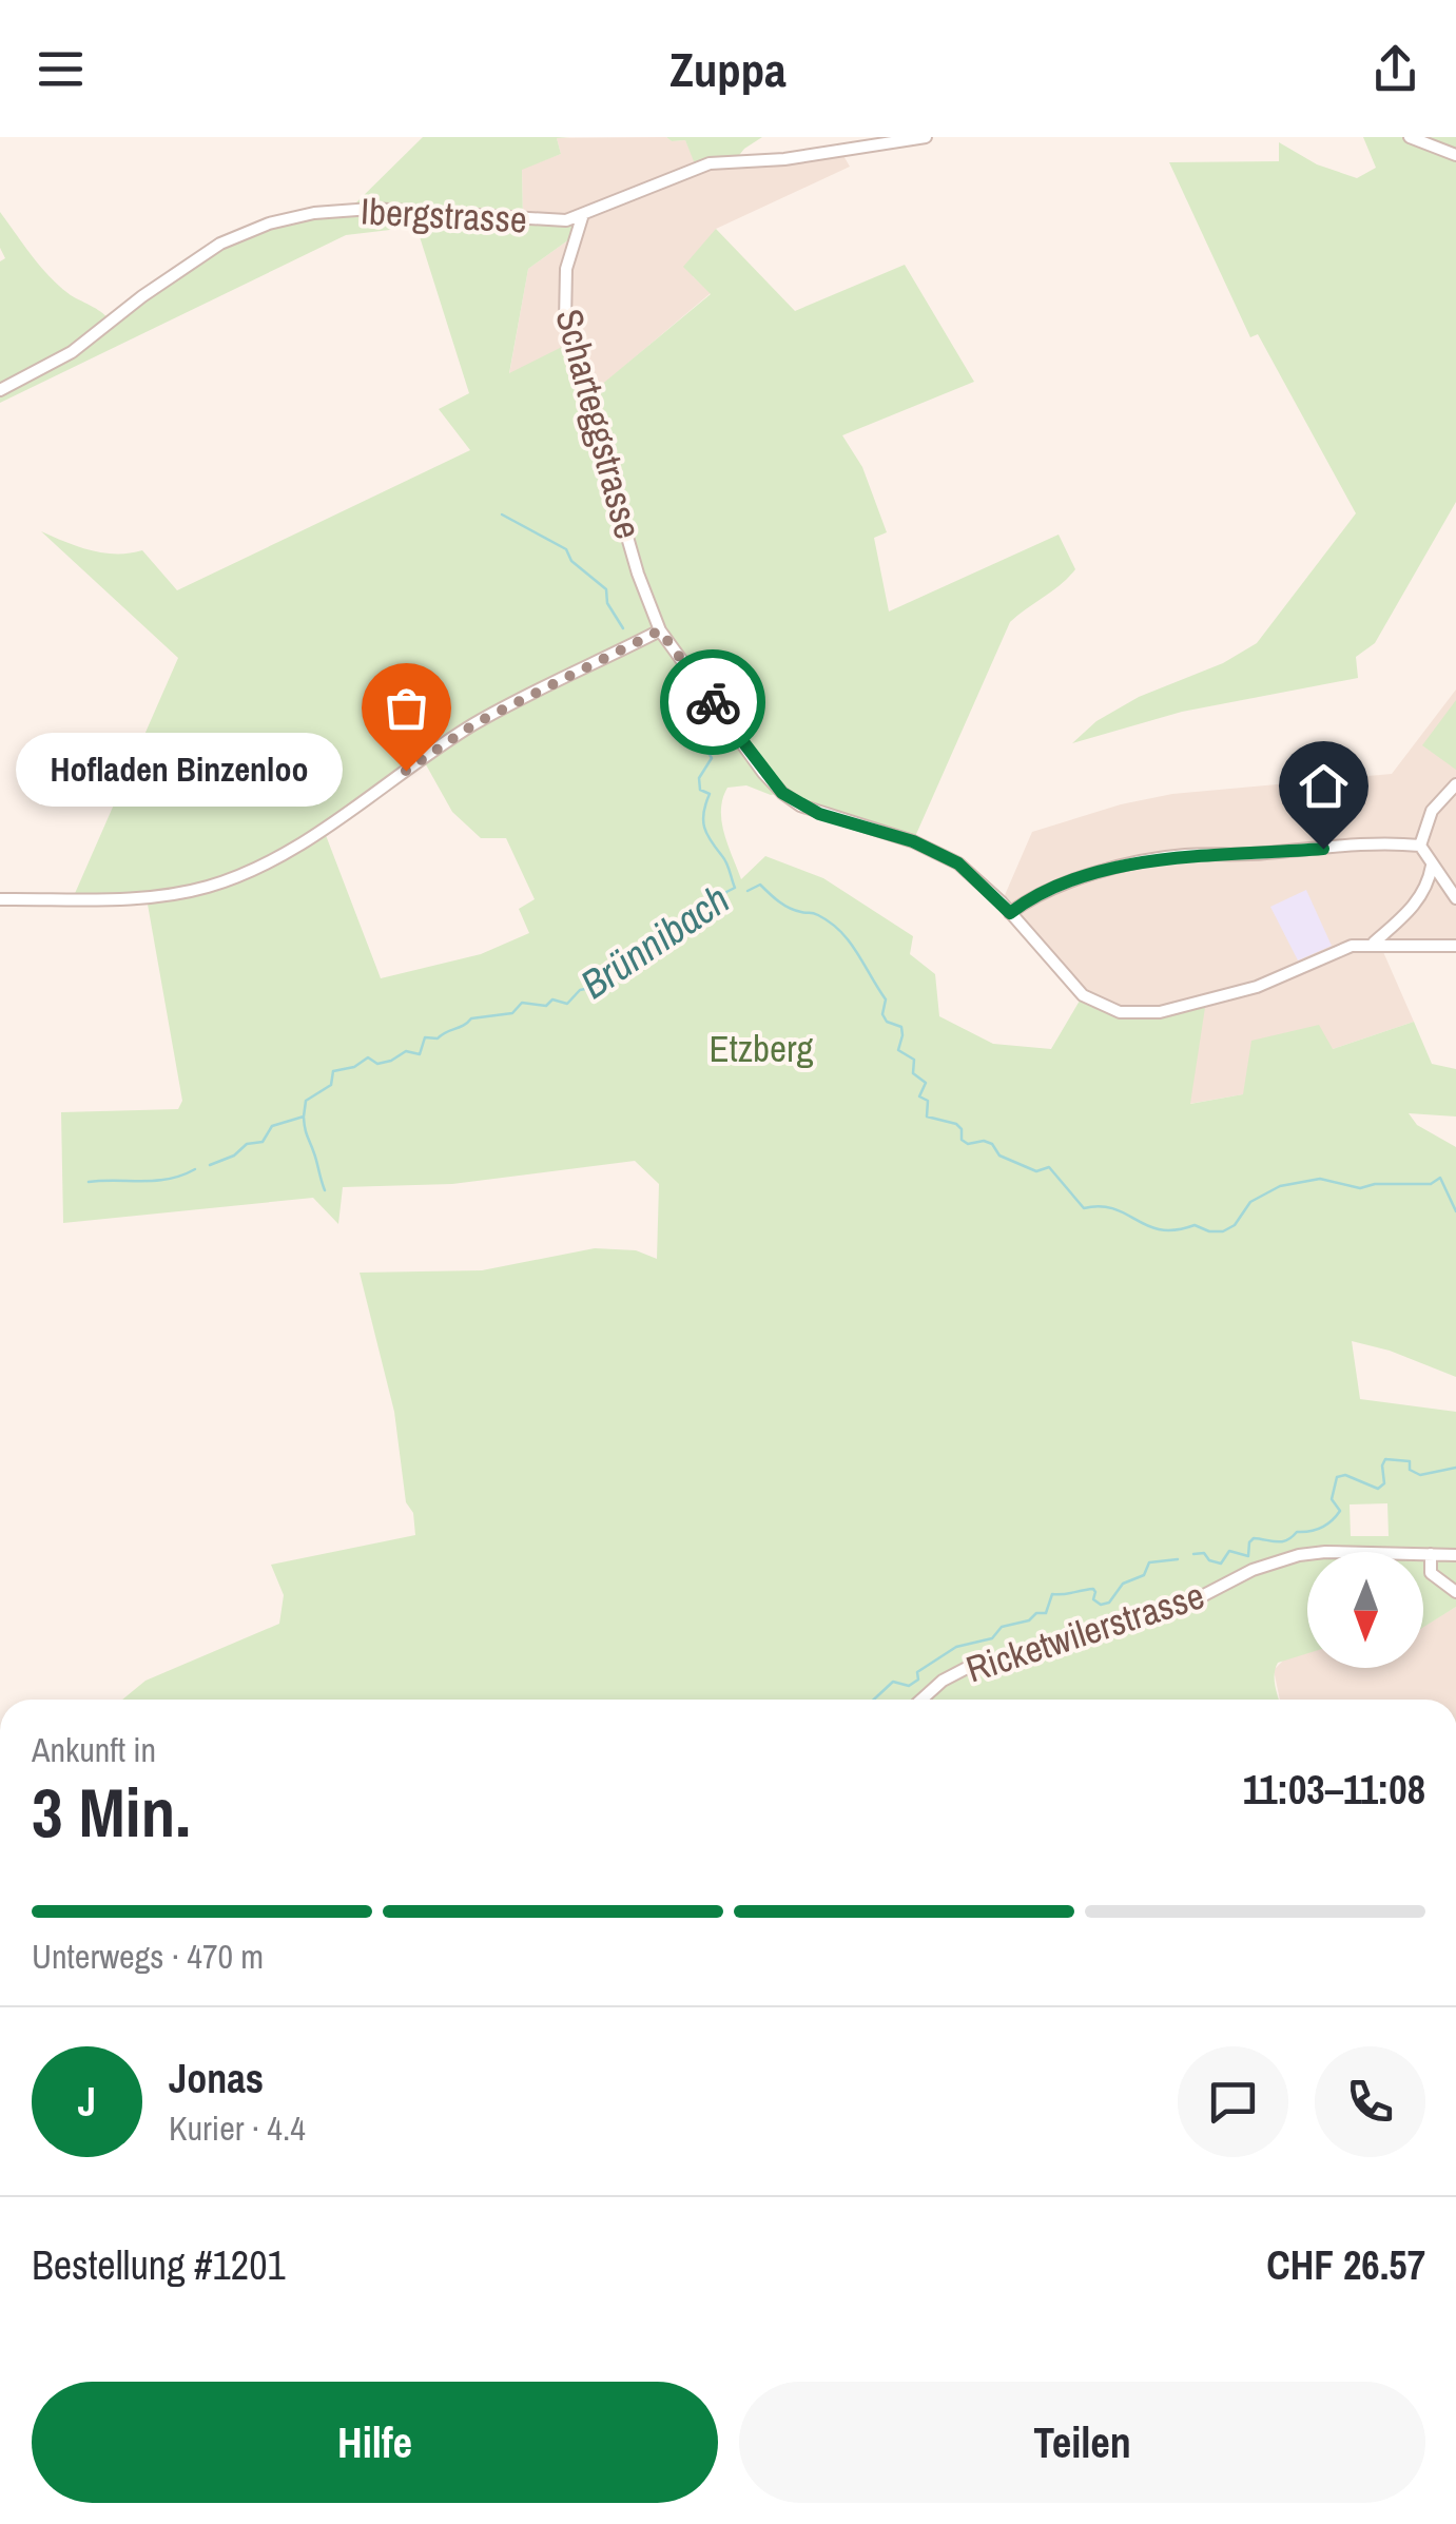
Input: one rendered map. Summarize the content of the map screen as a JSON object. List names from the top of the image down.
{
  "streets": {
    "street": ["Ibergstrasse", "Scharteggstrasse", "Ricketwilerstrasse"]
  },
  "crossings": [
    ["Ibergstrasse", "Scharteggstrasse"]
  ],
  "water": ["Brünnibach"],
  "parks": ["Etzberg"],
  "places": ["Hofladen Binzenloo"],
  "north": "bottom",
  "page": {
    "header": "Zuppa",
    "bubble": "Hofladen Binzenloo",
    "heading": ["3 Min.", "Ankunft in", "11:03–11:08"],
    "panel": [
      "Jonas",
      "Kurier · 4.4",
      "Bestellung #1201",
      "CHF 26.57"
    ],
    "bar": "Unterwegs · 470 m",
    "round": "J",
    "buttons": ["Hilfe", "Teilen"]
  }
}
